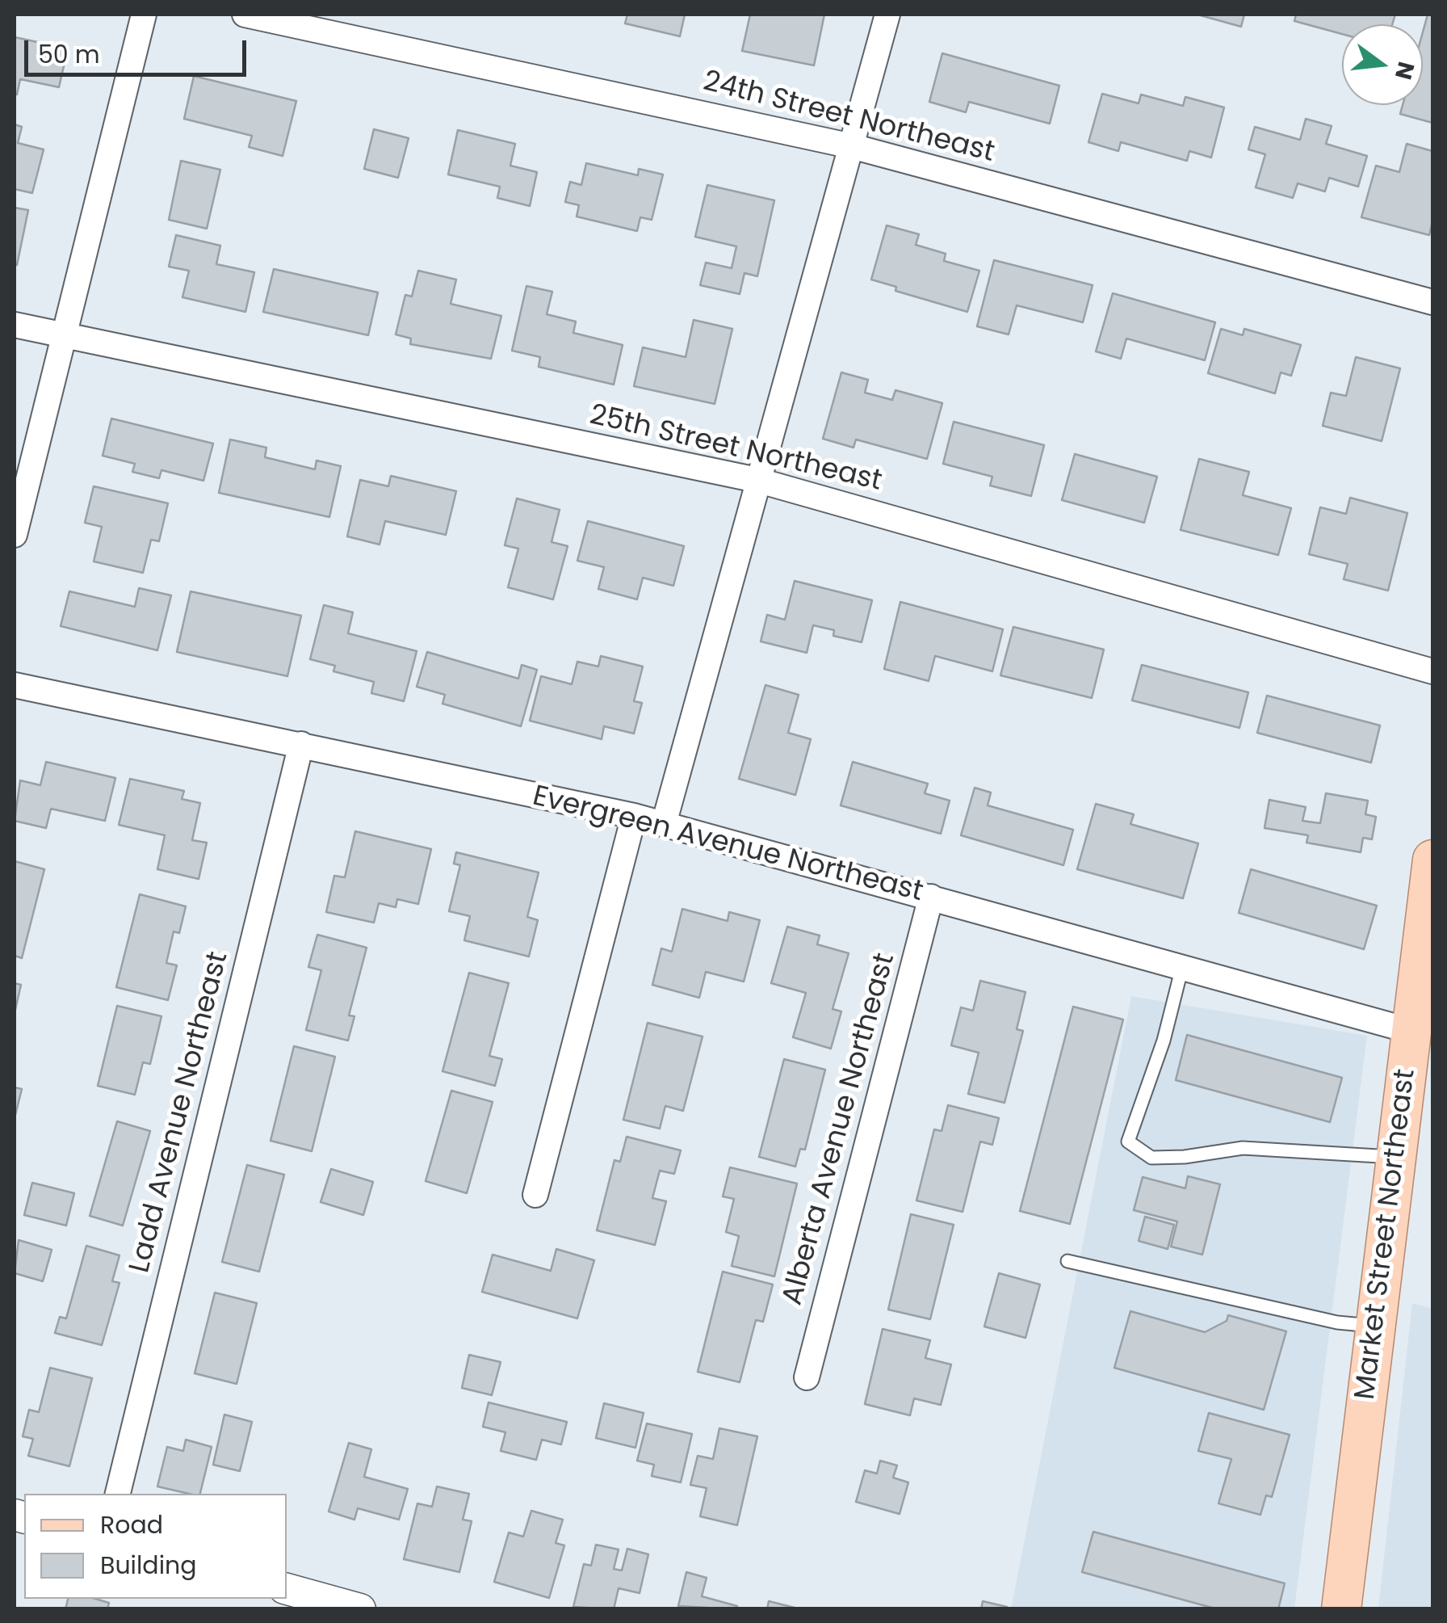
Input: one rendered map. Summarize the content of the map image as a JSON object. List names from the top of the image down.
{
  "streets": {
    "main road": ["Market Street Northeast"],
    "street": [
      "24th Street Northeast",
      "25th Street Northeast",
      "Evergreen Avenue Northeast",
      "Ladd Avenue Northeast",
      "Alberta Avenue Northeast"
    ]
  },
  "crossings": [
    ["Evergreen Avenue Northeast", "Ladd Avenue Northeast"],
    ["Evergreen Avenue Northeast", "Alberta Avenue Northeast"],
    ["Evergreen Avenue Northeast", "Market Street Northeast"]
  ],
  "legend": ["Road", "Building"],
  "scale_bar": "50 m",
  "north": "right"
}
